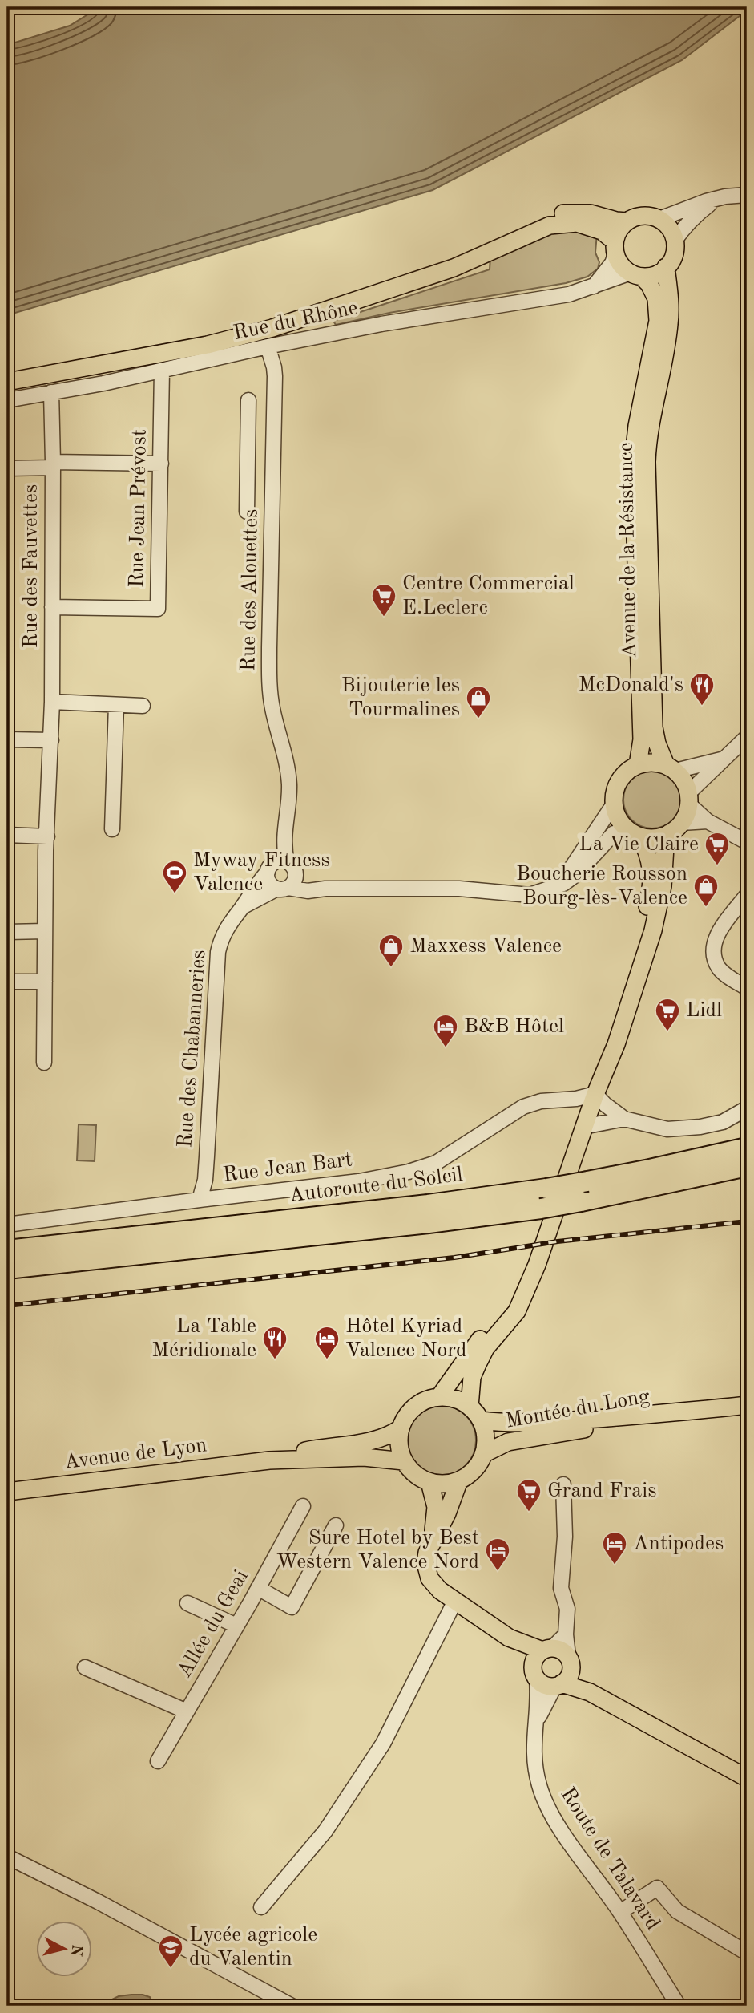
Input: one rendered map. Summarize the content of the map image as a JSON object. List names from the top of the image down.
{
  "streets": {
    "highway": ["Autoroute du Soleil"],
    "main road": ["Avenue de la Résistance", "Montée du Long", "Avenue de Lyon"],
    "street": [
      "Rue du Rhône",
      "Rue Jean Prévost",
      "Rue des Fauvettes",
      "Rue des Alouettes",
      "Rue des Chabanneries",
      "Rue Jean Bart",
      "Allée du Geai",
      "Route de Talavard"
    ]
  },
  "crossings": [
    ["Rue du Rhône", "Rue Jean Prévost"],
    ["Rue du Rhône", "Avenue de la Résistance"],
    ["Rue du Rhône", "Rue des Fauvettes"],
    ["Rue du Rhône", "Rue des Alouettes"],
    ["Rue Jean Prévost", "Rue des Fauvettes"],
    ["Rue des Alouettes", "Rue des Chabanneries"],
    ["Rue des Chabanneries", "Rue Jean Bart"],
    ["Montée du Long", "Avenue de Lyon"]
  ],
  "places": {
    "supermarket": [
      "Centre Commercial E.Leclerc",
      "La Vie Claire",
      "Lidl",
      "Grand Frais"
    ],
    "restaurant": ["McDonald's", "La Table Méridionale"],
    "shop": ["Bijouterie les Tourmalines", "Boucherie Rousson Bourg-lès-Valence", "Maxxess Valence"],
    "sports": ["Myway Fitness Valence"],
    "hotel": [
      "B&B Hôtel",
      "Hôtel Kyriad Valence Nord",
      "Antipodes",
      "Sure Hotel by Best Western Valence Nord"
    ],
    "school or university": ["Lycée agricole du Valentin"]
  },
  "north": "right"
}
